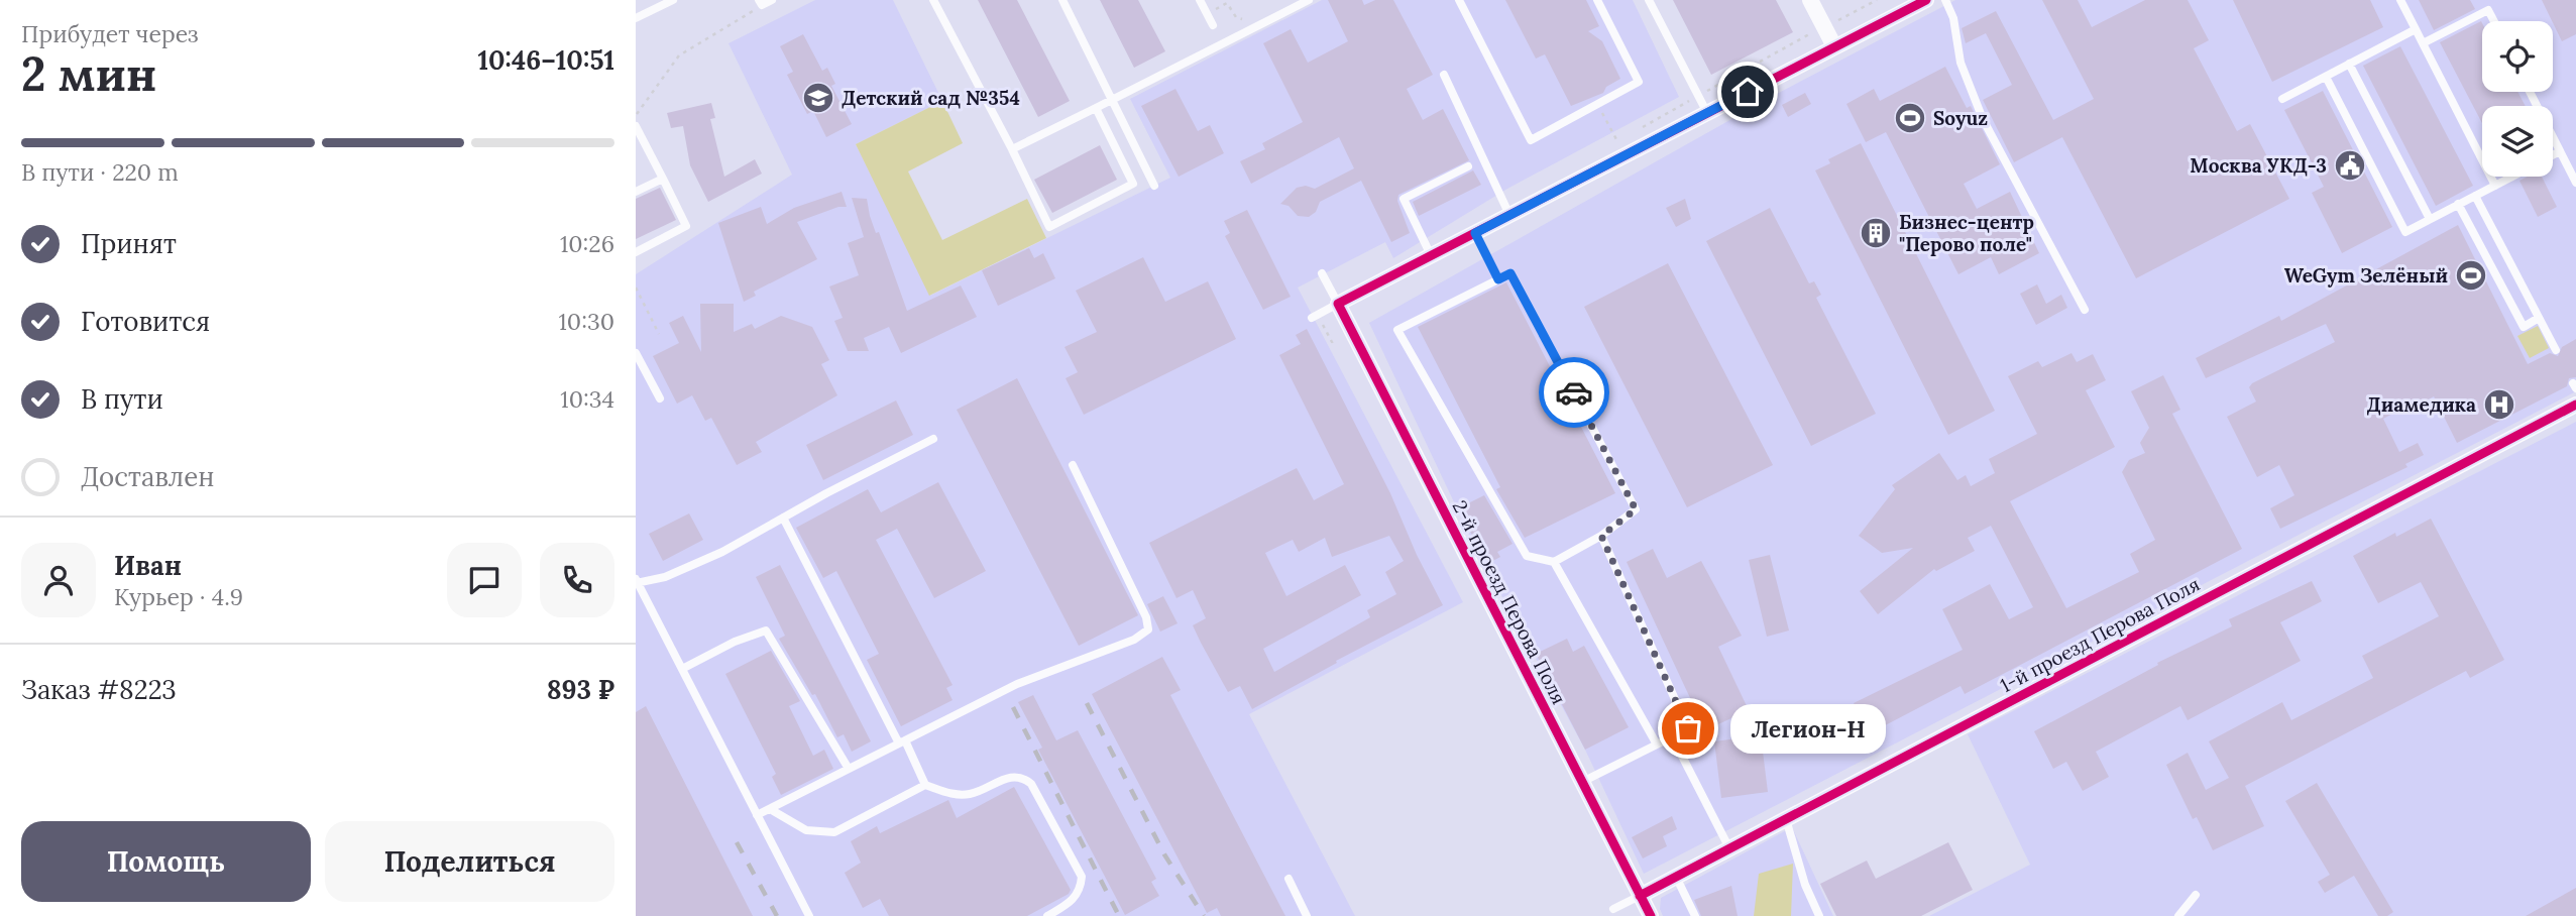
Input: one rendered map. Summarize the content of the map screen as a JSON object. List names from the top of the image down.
{
  "streets": {
    "street": ["2-й проезд Перова Поля", "1-й проезд Перова Поля"]
  },
  "crossings": [
    ["2-й проезд Перова Поля", "1-й проезд Перова Поля"]
  ],
  "places": {
    "school or university": ["Детский сад №354"],
    "sports": ["Soyuz", "WeGym Зелёный"],
    "public building": ["Москва УКД-3"],
    "building": ["Бизнес-центр \"Перово поле\""],
    "hospital": ["Диамедика"],
    "other": ["Легион-Н"]
  },
  "page": {
    "heading": ["2 мин", "Прибудет через", "10:46–10:51"],
    "panel": [
      "Иван",
      "Курьер · 4.9",
      "Заказ #8223",
      "893 ₽"
    ],
    "bar": "В пути · 220 m",
    "list": [
      ["Принят", "10:26"],
      ["Готовится", "10:30"],
      ["В пути", "10:34"],
      "Доставлен"
    ],
    "bubble": "Легион-Н",
    "buttons": ["Помощь", "Поделиться"]
  }
}
